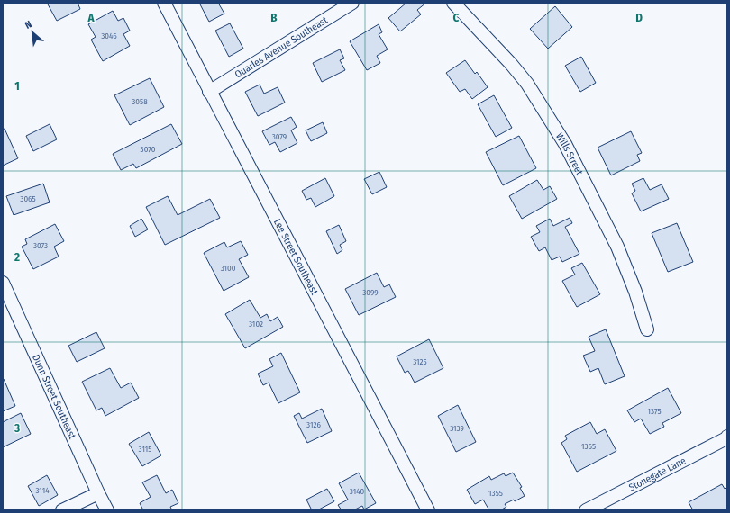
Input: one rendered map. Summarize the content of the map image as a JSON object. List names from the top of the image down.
{
  "streets": {
    "street": [
      "Quarles Avenue Southeast",
      "Wills Street",
      "Lee Street Southeast",
      "Dunn Street Southeast",
      "Stonegate Lane"
    ]
  },
  "crossings": [
    ["Quarles Avenue Southeast", "Lee Street Southeast"]
  ],
  "house_numbers": [
    "3046",
    "3058",
    "3079",
    "3070",
    "3065",
    "3073",
    "3100",
    "3099",
    "3102",
    "3125",
    "1375",
    "3126",
    "3139",
    "1365",
    "3115",
    "3114",
    "3140",
    "1355"
  ],
  "north": "top left",
  "grid": {
    "columns": [
      "A",
      "B",
      "C",
      "D"
    ],
    "rows": ["1", "2", "3"]
  }
}
